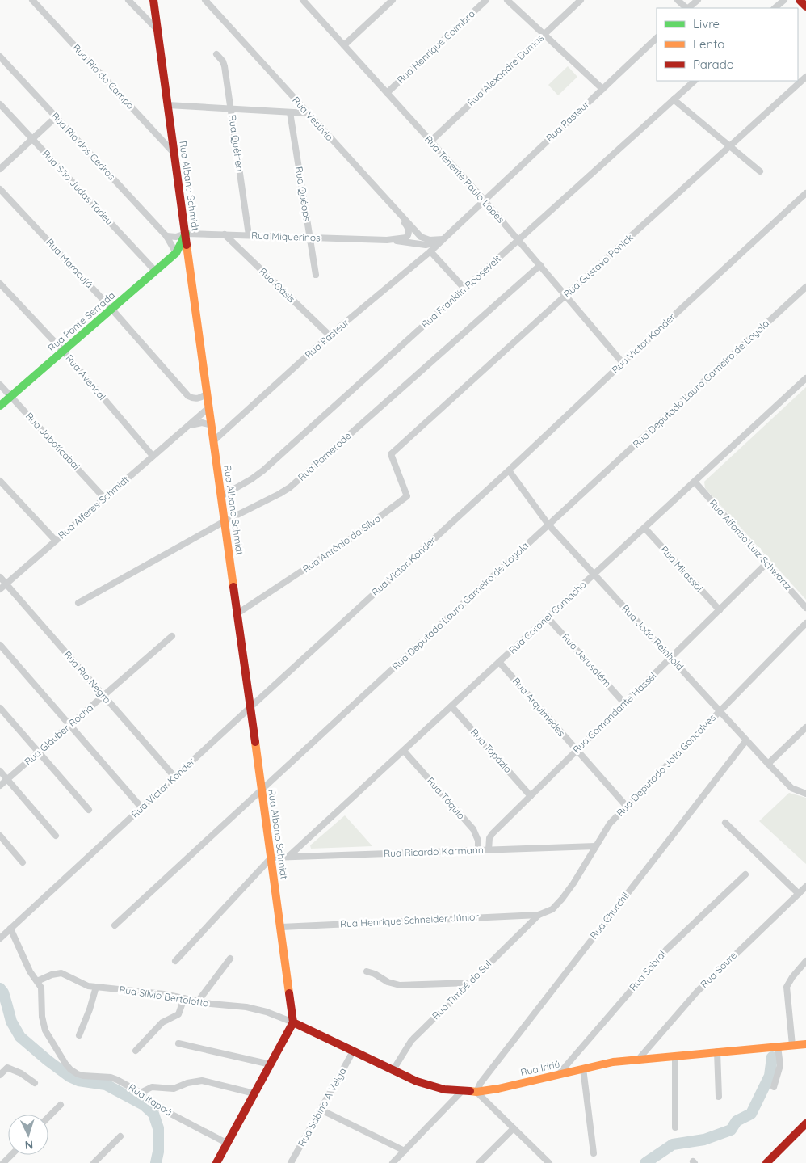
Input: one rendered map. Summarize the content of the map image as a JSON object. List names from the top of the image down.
{
  "streets": {
    "main road": ["Rua Albano Schmidt", "Rua Ponte Serrada", "Rua Iririú"],
    "street": [
      "Rua Henrique Coimbra",
      "Rua Alexandre Dumas",
      "Rua Rio do Campo",
      "Rua Vesúvio",
      "Rua Pasteur",
      "Rua Quéfren",
      "Rua Rio dos Cedros",
      "Rua Tenente Paulo Lopes",
      "Rua São Judas Tadeu",
      "Rua Quéops",
      "Rua Miquerinos",
      "Rua Maracujá",
      "Rua Gustavo Ponick",
      "Rua Oásis",
      "Rua Franklin Roosevelt",
      "Rua Victor Konder",
      "Rua Avencal",
      "Rua Deputado Lauro Carneiro de Loyola",
      "Rua Jaboticabal",
      "Rua Pomerode",
      "Rua Alferes Schmidt",
      "Rua Antônio da Silva",
      "Rua Alfonso Luiz Schwartz",
      "Rua Mirassol",
      "Rua Coronel Camacho",
      "Rua João Reinhold",
      "Rua Jerusalém",
      "Rua Rio Negro",
      "Rua Arquimedes",
      "Rua Comandante Hassel",
      "Rua Gláuber Rocha",
      "Rua Topázio",
      "Rua Deputado Jota Gonçalves",
      "Rua Tóquio",
      "Rua Ricardo Karmann",
      "Rua Churchil",
      "Rua Henrique Schneider Júnior",
      "Rua Soure",
      "Rua Sobral",
      "Rua Timbé do Sul",
      "Rua Sílvio Bertolotto",
      "Rua Itapoá",
      "Rua Sabino A Veiga"
    ]
  },
  "crossings": [
    ["Rua Henrique Coimbra", "Rua Tenente Paulo Lopes"],
    ["Rua Alexandre Dumas", "Rua Tenente Paulo Lopes"],
    ["Rua Rio do Campo", "Rua Albano Schmidt"],
    ["Rua Vesúvio", "Rua Pasteur"],
    ["Rua Vesúvio", "Rua Miquerinos"],
    ["Rua Pasteur", "Rua Tenente Paulo Lopes"],
    ["Rua Pasteur", "Rua Albano Schmidt"],
    ["Rua Pasteur", "Rua Miquerinos"],
    ["Rua Pasteur", "Rua Oásis"],
    ["Rua Quéfren", "Rua Miquerinos"],
    ["Rua Rio dos Cedros", "Rua Ponte Serrada"],
    ["Rua Tenente Paulo Lopes", "Rua Gustavo Ponick"],
    ["Rua Tenente Paulo Lopes", "Rua Franklin Roosevelt"],
    ["Rua Tenente Paulo Lopes", "Rua Victor Konder"],
    ["Rua Tenente Paulo Lopes", "Rua Pomerode"],
    ["Rua Albano Schmidt", "Rua Miquerinos"],
    ["Rua Albano Schmidt", "Rua Maracujá"],
    ["Rua Albano Schmidt", "Rua Franklin Roosevelt"],
    ["Rua Albano Schmidt", "Rua Ponte Serrada"],
    ["Rua Albano Schmidt", "Rua Victor Konder"],
    ["Rua Albano Schmidt", "Rua Deputado Lauro Carneiro de Loyola"],
    ["Rua Albano Schmidt", "Rua Pomerode"],
    ["Rua Albano Schmidt", "Rua Alferes Schmidt"],
    ["Rua Albano Schmidt", "Rua Antônio da Silva"],
    ["Rua Albano Schmidt", "Rua Ricardo Karmann"],
    ["Rua Albano Schmidt", "Rua Henrique Schneider Júnior"],
    ["Rua Albano Schmidt", "Rua Sílvio Bertolotto"],
    ["Rua Albano Schmidt", "Rua Iririú"],
    ["Rua São Judas Tadeu", "Rua Ponte Serrada"],
    ["Rua Quéops", "Rua Miquerinos"],
    ["Rua Miquerinos", "Rua Oásis"],
    ["Rua Miquerinos", "Rua Ponte Serrada"],
    ["Rua Maracujá", "Rua Ponte Serrada"],
    ["Rua Gustavo Ponick", "Rua Antônio da Silva"],
    ["Rua Ponte Serrada", "Rua Avencal"],
    ["Rua Ponte Serrada", "Rua Jaboticabal"],
    ["Rua Victor Konder", "Rua João Reinhold"],
    ["Rua Victor Konder", "Rua Rio Negro"],
    ["Rua Victor Konder", "Rua Itapoá"],
    ["Rua Avencal", "Rua Alferes Schmidt"],
    ["Rua Deputado Lauro Carneiro de Loyola", "Rua João Reinhold"],
    ["Rua Jaboticabal", "Rua Alferes Schmidt"],
    ["Rua Alferes Schmidt", "Rua Rio Negro"],
    ["Rua Alfonso Luiz Schwartz", "Rua Coronel Camacho"],
    ["Rua Alfonso Luiz Schwartz", "Rua Comandante Hassel"],
    ["Rua Mirassol", "Rua Coronel Camacho"],
    ["Rua Mirassol", "Rua Comandante Hassel"],
    ["Rua Coronel Camacho", "Rua João Reinhold"],
    ["Rua Coronel Camacho", "Rua Jerusalém"],
    ["Rua Coronel Camacho", "Rua Arquimedes"],
    ["Rua Coronel Camacho", "Rua Topázio"],
    ["Rua Coronel Camacho", "Rua Tóquio"],
    ["Rua Coronel Camacho", "Rua Ricardo Karmann"],
    ["Rua João Reinhold", "Rua Comandante Hassel"],
    ["Rua João Reinhold", "Rua Deputado Jota Gonçalves"],
    ["Rua João Reinhold", "Rua Churchil"],
    ["Rua Jerusalém", "Rua Comandante Hassel"],
    ["Rua Rio Negro", "Rua Gláuber Rocha"],
    ["Rua Arquimedes", "Rua Comandante Hassel"],
    ["Rua Arquimedes", "Rua Deputado Jota Gonçalves"],
    ["Rua Comandante Hassel", "Rua Topázio"],
    ["Rua Comandante Hassel", "Rua Ricardo Karmann"],
    ["Rua Deputado Jota Gonçalves", "Rua Ricardo Karmann"],
    ["Rua Deputado Jota Gonçalves", "Rua Henrique Schneider Júnior"],
    ["Rua Deputado Jota Gonçalves", "Rua Timbé do Sul"],
    ["Rua Tóquio", "Rua Ricardo Karmann"],
    ["Rua Churchil", "Rua Iririú"],
    ["Rua Henrique Schneider Júnior", "Rua Timbé do Sul"],
    ["Rua Soure", "Rua Iririú"],
    ["Rua Sobral", "Rua Iririú"],
    ["Rua Timbé do Sul", "Rua Iririú"],
    ["Rua Sílvio Bertolotto", "Rua Iririú"],
    ["Rua Sílvio Bertolotto", "Rua Itapoá"],
    ["Rua Iririú", "Rua Sabino A Veiga"]
  ],
  "legend": ["Livre", "Lento", "Parado"],
  "north": "bottom"
}
